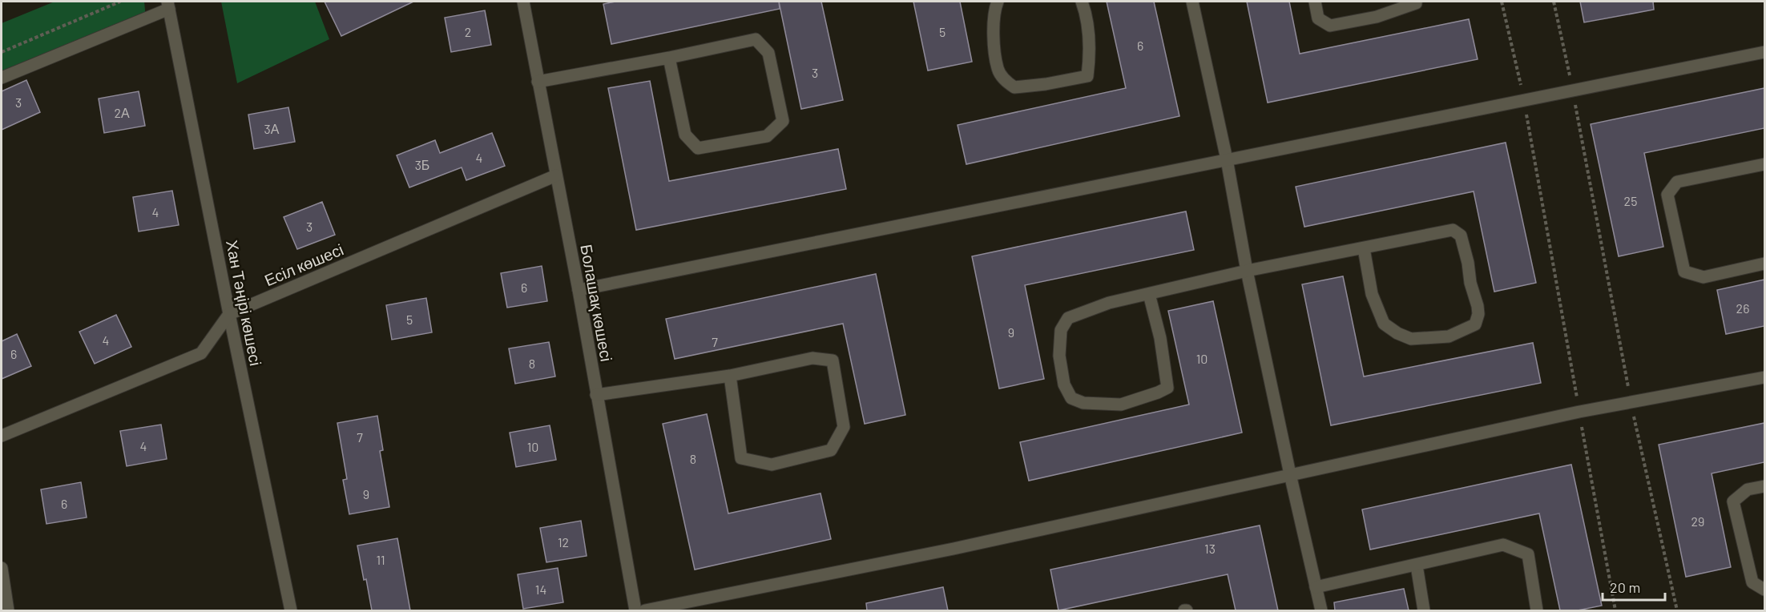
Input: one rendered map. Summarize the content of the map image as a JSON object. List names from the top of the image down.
{
  "streets": {
    "street": ["Есіл көшесі", "Хан Тәңірі көшесі", "Болашақ көшесі"]
  },
  "crossings": [
    ["Есіл көшесі", "Хан Тәңірі көшесі"],
    ["Есіл көшесі", "Болашақ көшесі"]
  ],
  "house_numbers": [
    "2",
    "5",
    "6",
    "3",
    "3",
    "2А",
    "3А",
    "4",
    "3Б",
    "25",
    "4",
    "3",
    "6",
    "26",
    "5",
    "9",
    "4",
    "7",
    "6",
    "10",
    "8",
    "7",
    "4",
    "10",
    "8",
    "9",
    "6",
    "29",
    "12",
    "13",
    "11",
    "14"
  ],
  "scale_bar": "20 m"
}
